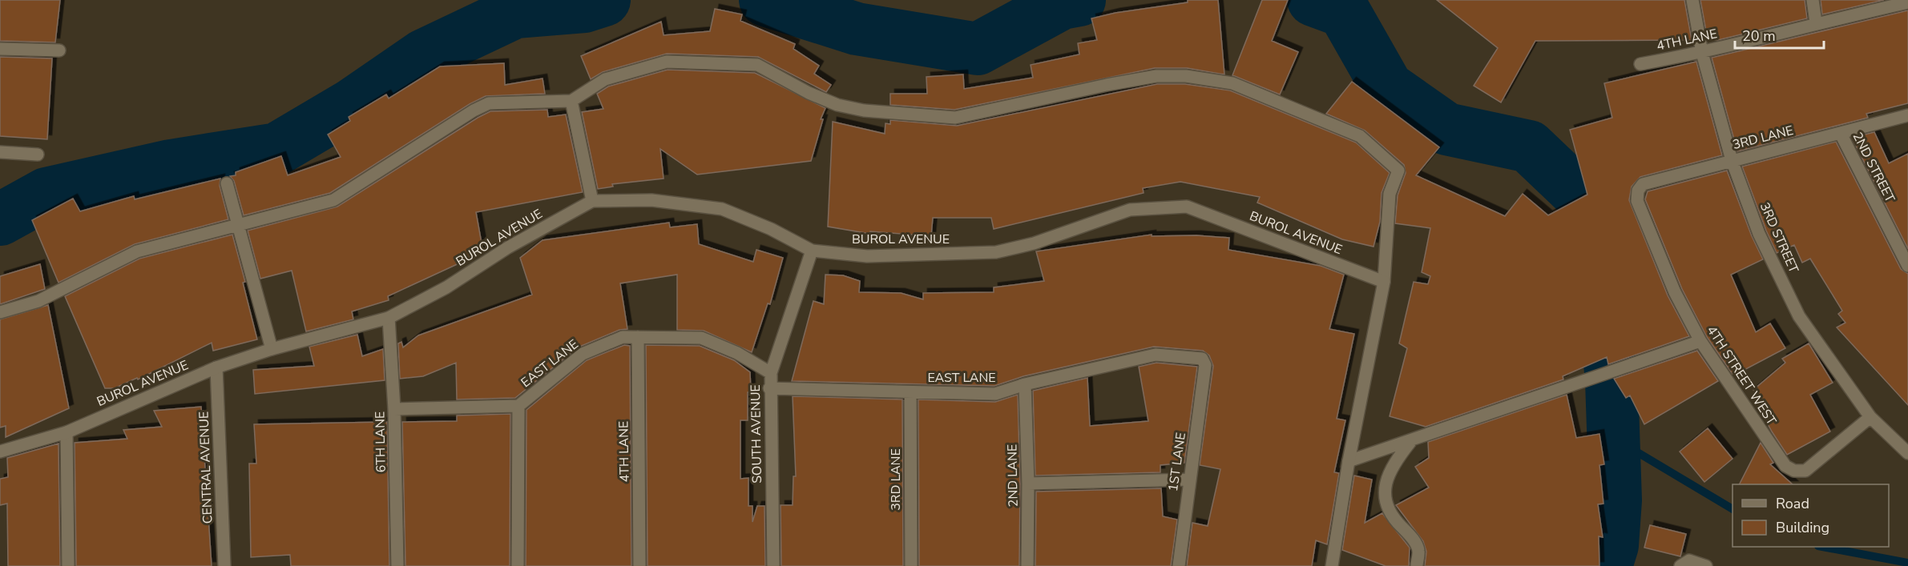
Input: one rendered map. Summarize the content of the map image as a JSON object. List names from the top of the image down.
{
  "streets": {
    "street": [
      "4TH LANE",
      "3RD LANE",
      "2ND STREET",
      "BUROL AVENUE",
      "3RD STREET",
      "EAST LANE",
      "4TH STREET WEST",
      "SOUTH AVENUE",
      "6TH LANE",
      "1ST LANE",
      "CENTRAL AVENUE",
      "2ND LANE"
    ]
  },
  "crossings": [
    ["4TH LANE", "3RD STREET"],
    ["4TH LANE", "EAST LANE"],
    ["3RD LANE", "2ND STREET"],
    ["3RD LANE", "3RD STREET"],
    ["3RD LANE", "EAST LANE"],
    ["3RD LANE", "4TH STREET WEST"],
    ["BUROL AVENUE", "SOUTH AVENUE"],
    ["BUROL AVENUE", "6TH LANE"],
    ["BUROL AVENUE", "CENTRAL AVENUE"],
    ["3RD STREET", "4TH STREET WEST"],
    ["EAST LANE", "SOUTH AVENUE"],
    ["EAST LANE", "6TH LANE"],
    ["EAST LANE", "1ST LANE"],
    ["EAST LANE", "2ND LANE"]
  ],
  "legend": ["Road", "Building"],
  "scale_bar": "20 m"
}
